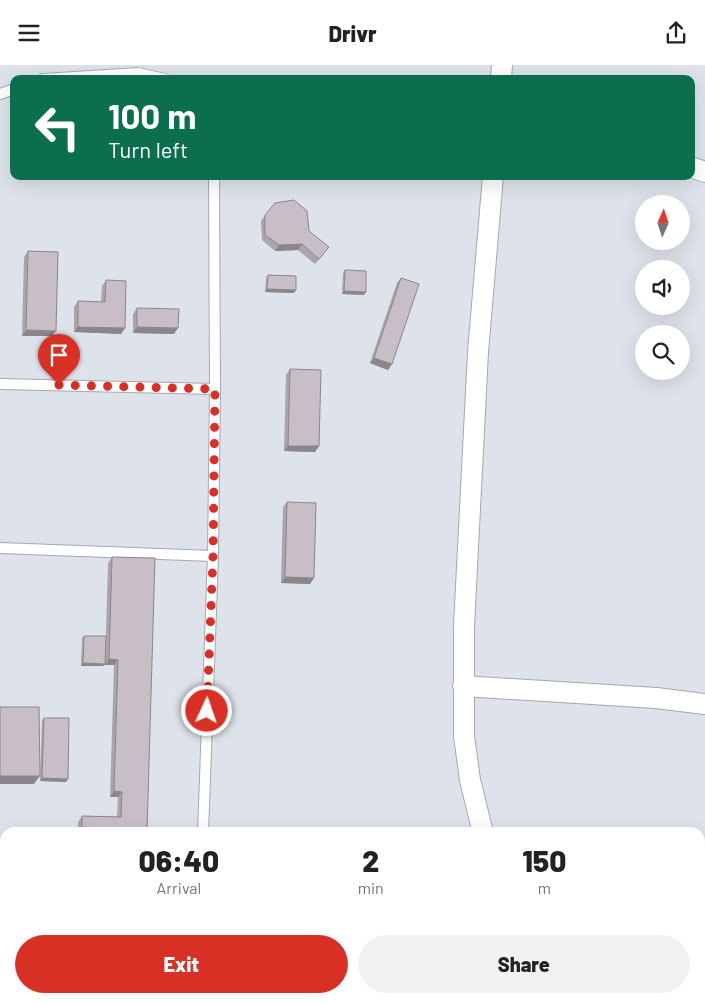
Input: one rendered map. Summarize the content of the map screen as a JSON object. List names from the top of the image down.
{
  "north": "top",
  "page": {
    "header": "Drivr",
    "turn": ["100 m", "Turn left"],
    "eta": [
      "06:40",
      "Arrival",
      "2",
      "min",
      "150",
      "m"
    ],
    "buttons": ["Exit", "Share"]
  }
}
